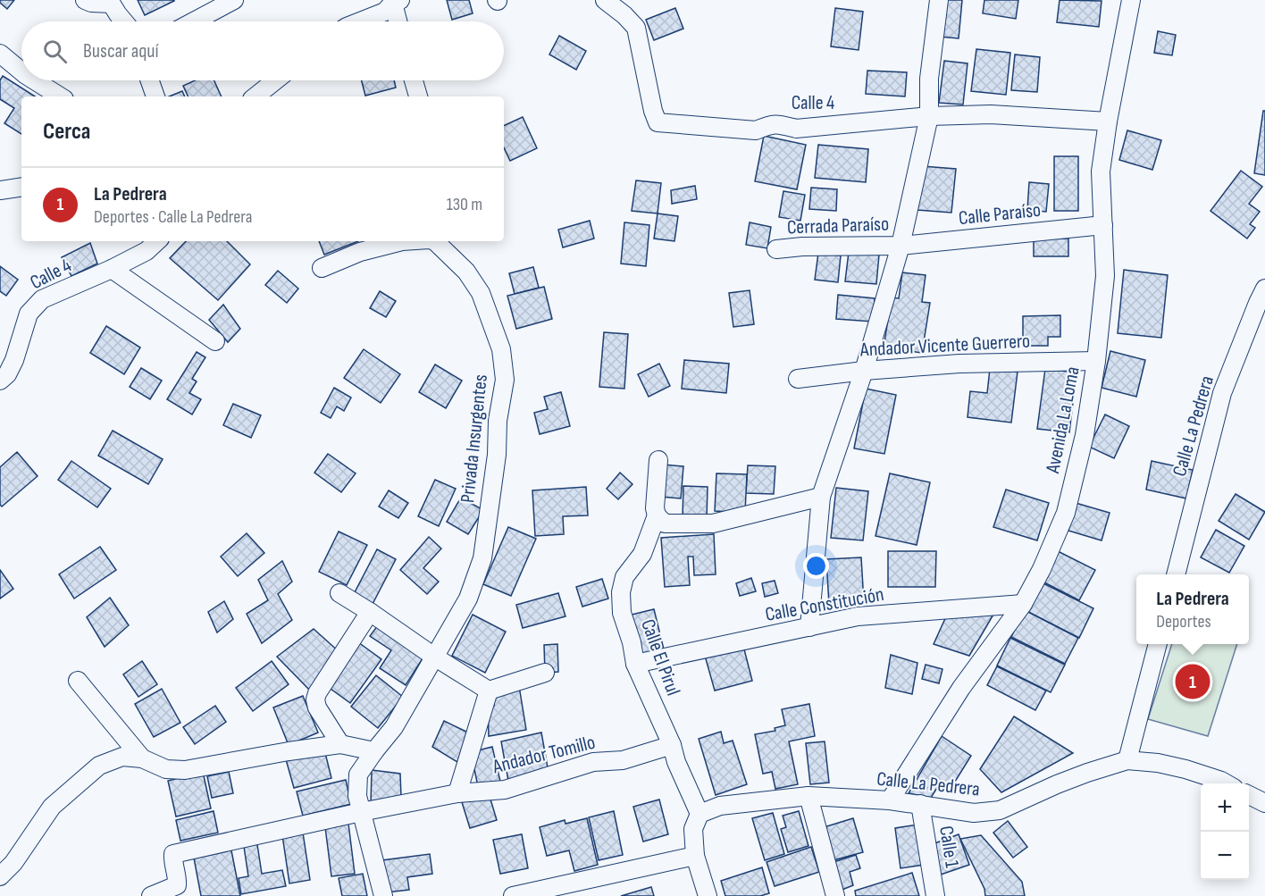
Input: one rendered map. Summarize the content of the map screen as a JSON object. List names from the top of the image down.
{
  "streets": {
    "street": [
      "Calle 4",
      "Calle Paraíso",
      "Cerrada Paraíso",
      "Andador Vicente Guerrero",
      "Avenida La Loma",
      "Calle La Pedrera",
      "Privada Insurgentes",
      "Calle Constitución",
      "Calle El Pirul",
      "Andador Tomillo",
      "Calle 1"
    ]
  },
  "crossings": [
    ["Calle 4", "Avenida La Loma"],
    ["Calle Paraíso", "Cerrada Paraíso"],
    ["Calle Paraíso", "Avenida La Loma"],
    ["Andador Vicente Guerrero", "Avenida La Loma"],
    ["Avenida La Loma", "Calle La Pedrera"],
    ["Avenida La Loma", "Calle Constitución"],
    ["Calle La Pedrera", "Calle El Pirul"],
    ["Calle La Pedrera", "Calle 1"],
    ["Privada Insurgentes", "Andador Tomillo"],
    ["Calle Constitución", "Calle El Pirul"],
    ["Calle El Pirul", "Andador Tomillo"]
  ],
  "page": {
    "search": "Buscar aquí",
    "heading": "Cerca",
    "list": [
      {
        "mark": "1",
        "name": "La Pedrera",
        "note": "Deportes · Calle La Pedrera",
        "value": "130 m"
      }
    ],
    "popup": ["La Pedrera", "Deportes"],
    "pins": "1",
    "map_buttons": ["+", "−"]
  }
}
